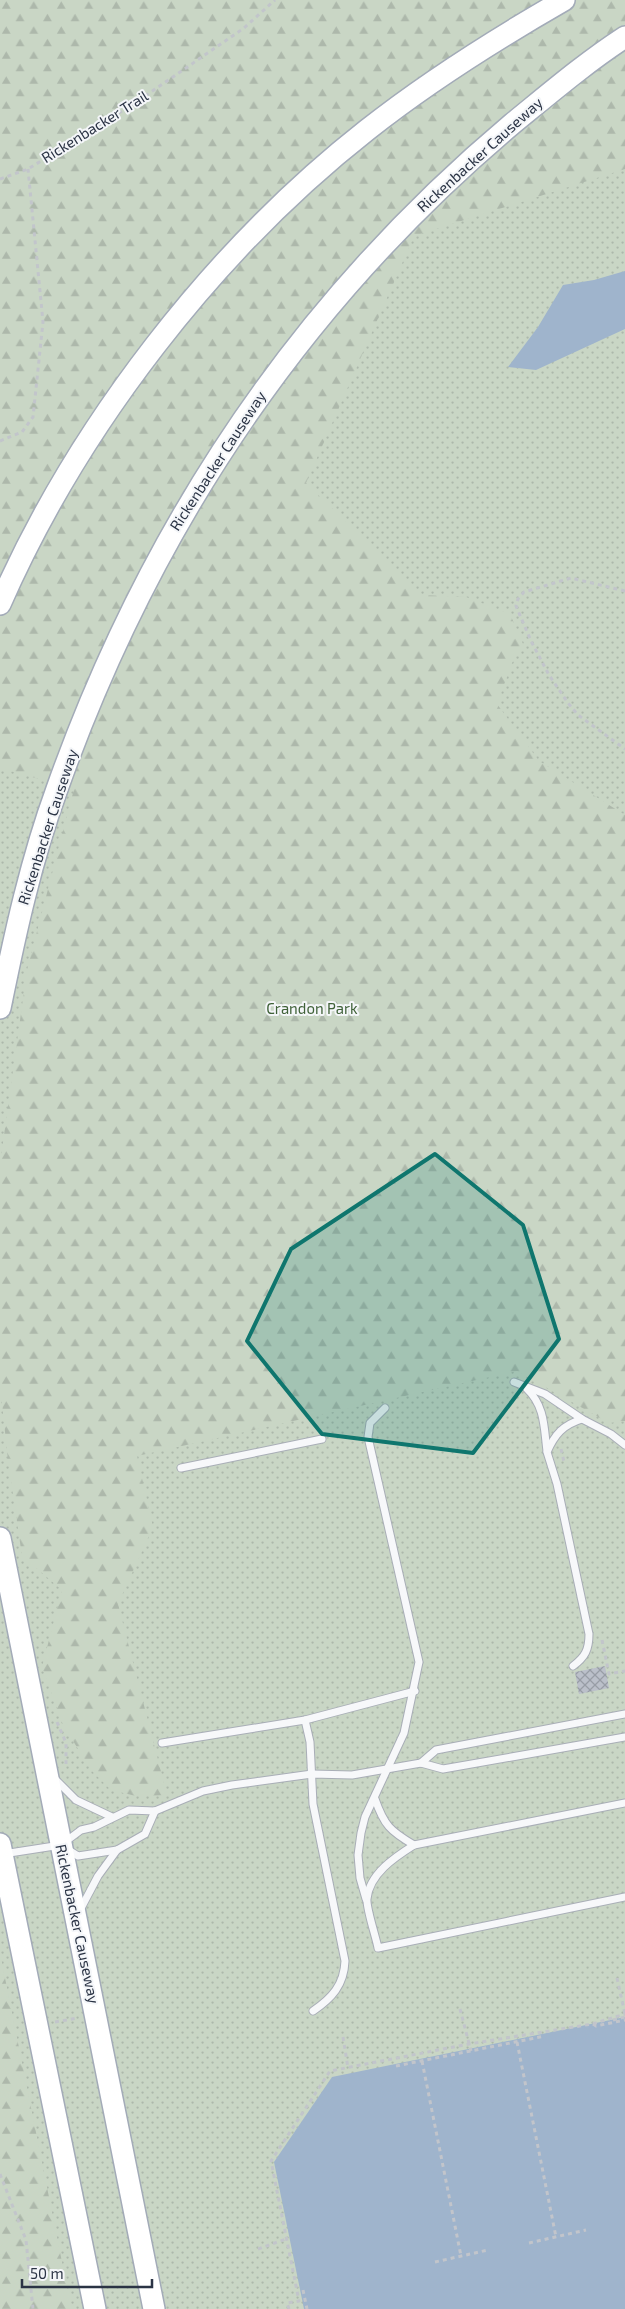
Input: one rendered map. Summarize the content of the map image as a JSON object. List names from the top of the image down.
{
  "streets": {
    "main road": ["Rickenbacker Causeway"],
    "path": ["Rickenbacker Trail"]
  },
  "parks": ["Crandon Park"],
  "scale_bar": "50 m"
}
